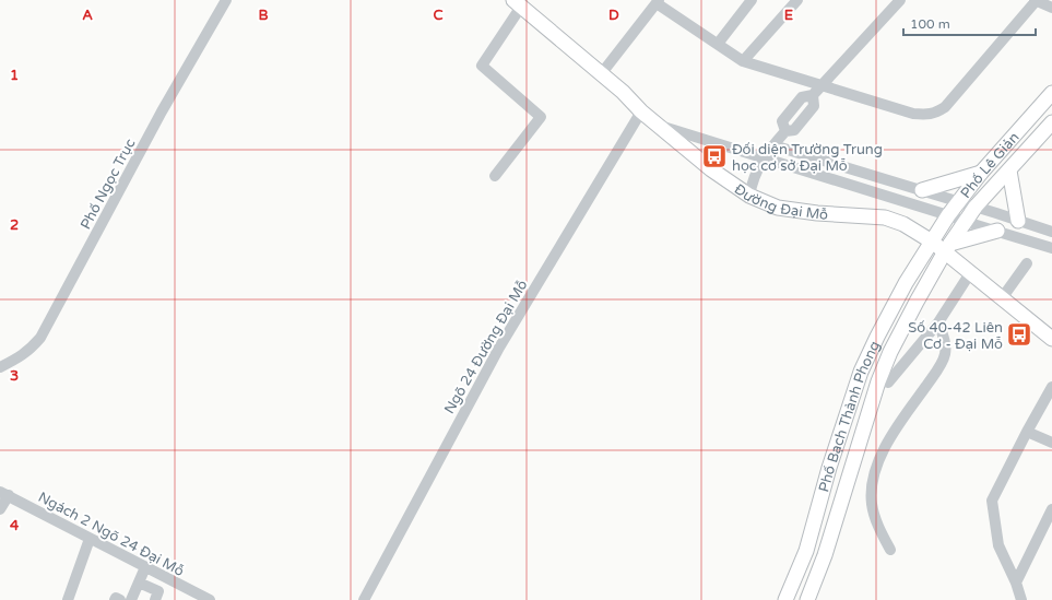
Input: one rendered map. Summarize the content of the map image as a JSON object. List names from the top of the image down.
{
  "streets": {
    "main road": ["Phố Lê Giản", "Đường Đại Mỗ", "Phố Bạch Thành Phong"],
    "street": ["Phố Ngọc Trục", "Ngõ 24 Đường Đại Mỗ", "Ngách 2 Ngõ 24 Đại Mỗ"]
  },
  "crossings": [
    ["Phố Lê Giản", "Đường Đại Mỗ"],
    ["Phố Lê Giản", "Phố Bạch Thành Phong"],
    ["Đường Đại Mỗ", "Ngõ 24 Đường Đại Mỗ"],
    ["Đường Đại Mỗ", "Phố Bạch Thành Phong"]
  ],
  "places": {
    "bus stop": ["Đối diện Trường Trung học cơ sở Đại Mỗ", "Số 40-42 Liên Cơ - Đại Mỗ"]
  },
  "scale_bar": "100 m",
  "grid": {
    "columns": [
      "A",
      "B",
      "C",
      "D",
      "E"
    ],
    "rows": [
      "1",
      "2",
      "3",
      "4"
    ]
  }
}
